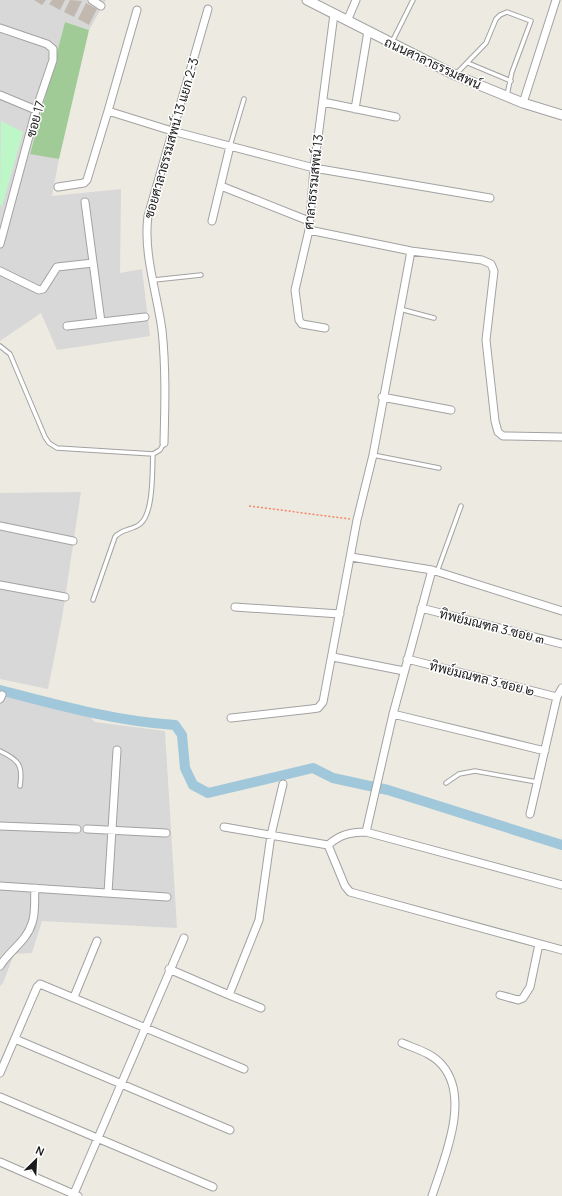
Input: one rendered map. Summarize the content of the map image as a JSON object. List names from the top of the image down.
{
  "streets": {
    "street": [
      "ถนนศาลาธรรมสพน์",
      "ซอย 17",
      "ซอยศาลาธรรมสพน์ 13 แยก 2-3",
      "ศาลาธรรมสพน์ 13",
      "ทิพย์มณฑล 3 ซอย ๓",
      "ทิพย์มณฑล 3 ซอย ๒"
    ]
  },
  "crossings": [
    ["ถนนศาลาธรรมสพน์", "ศาลาธรรมสพน์ 13"]
  ],
  "north": "top right"
}
